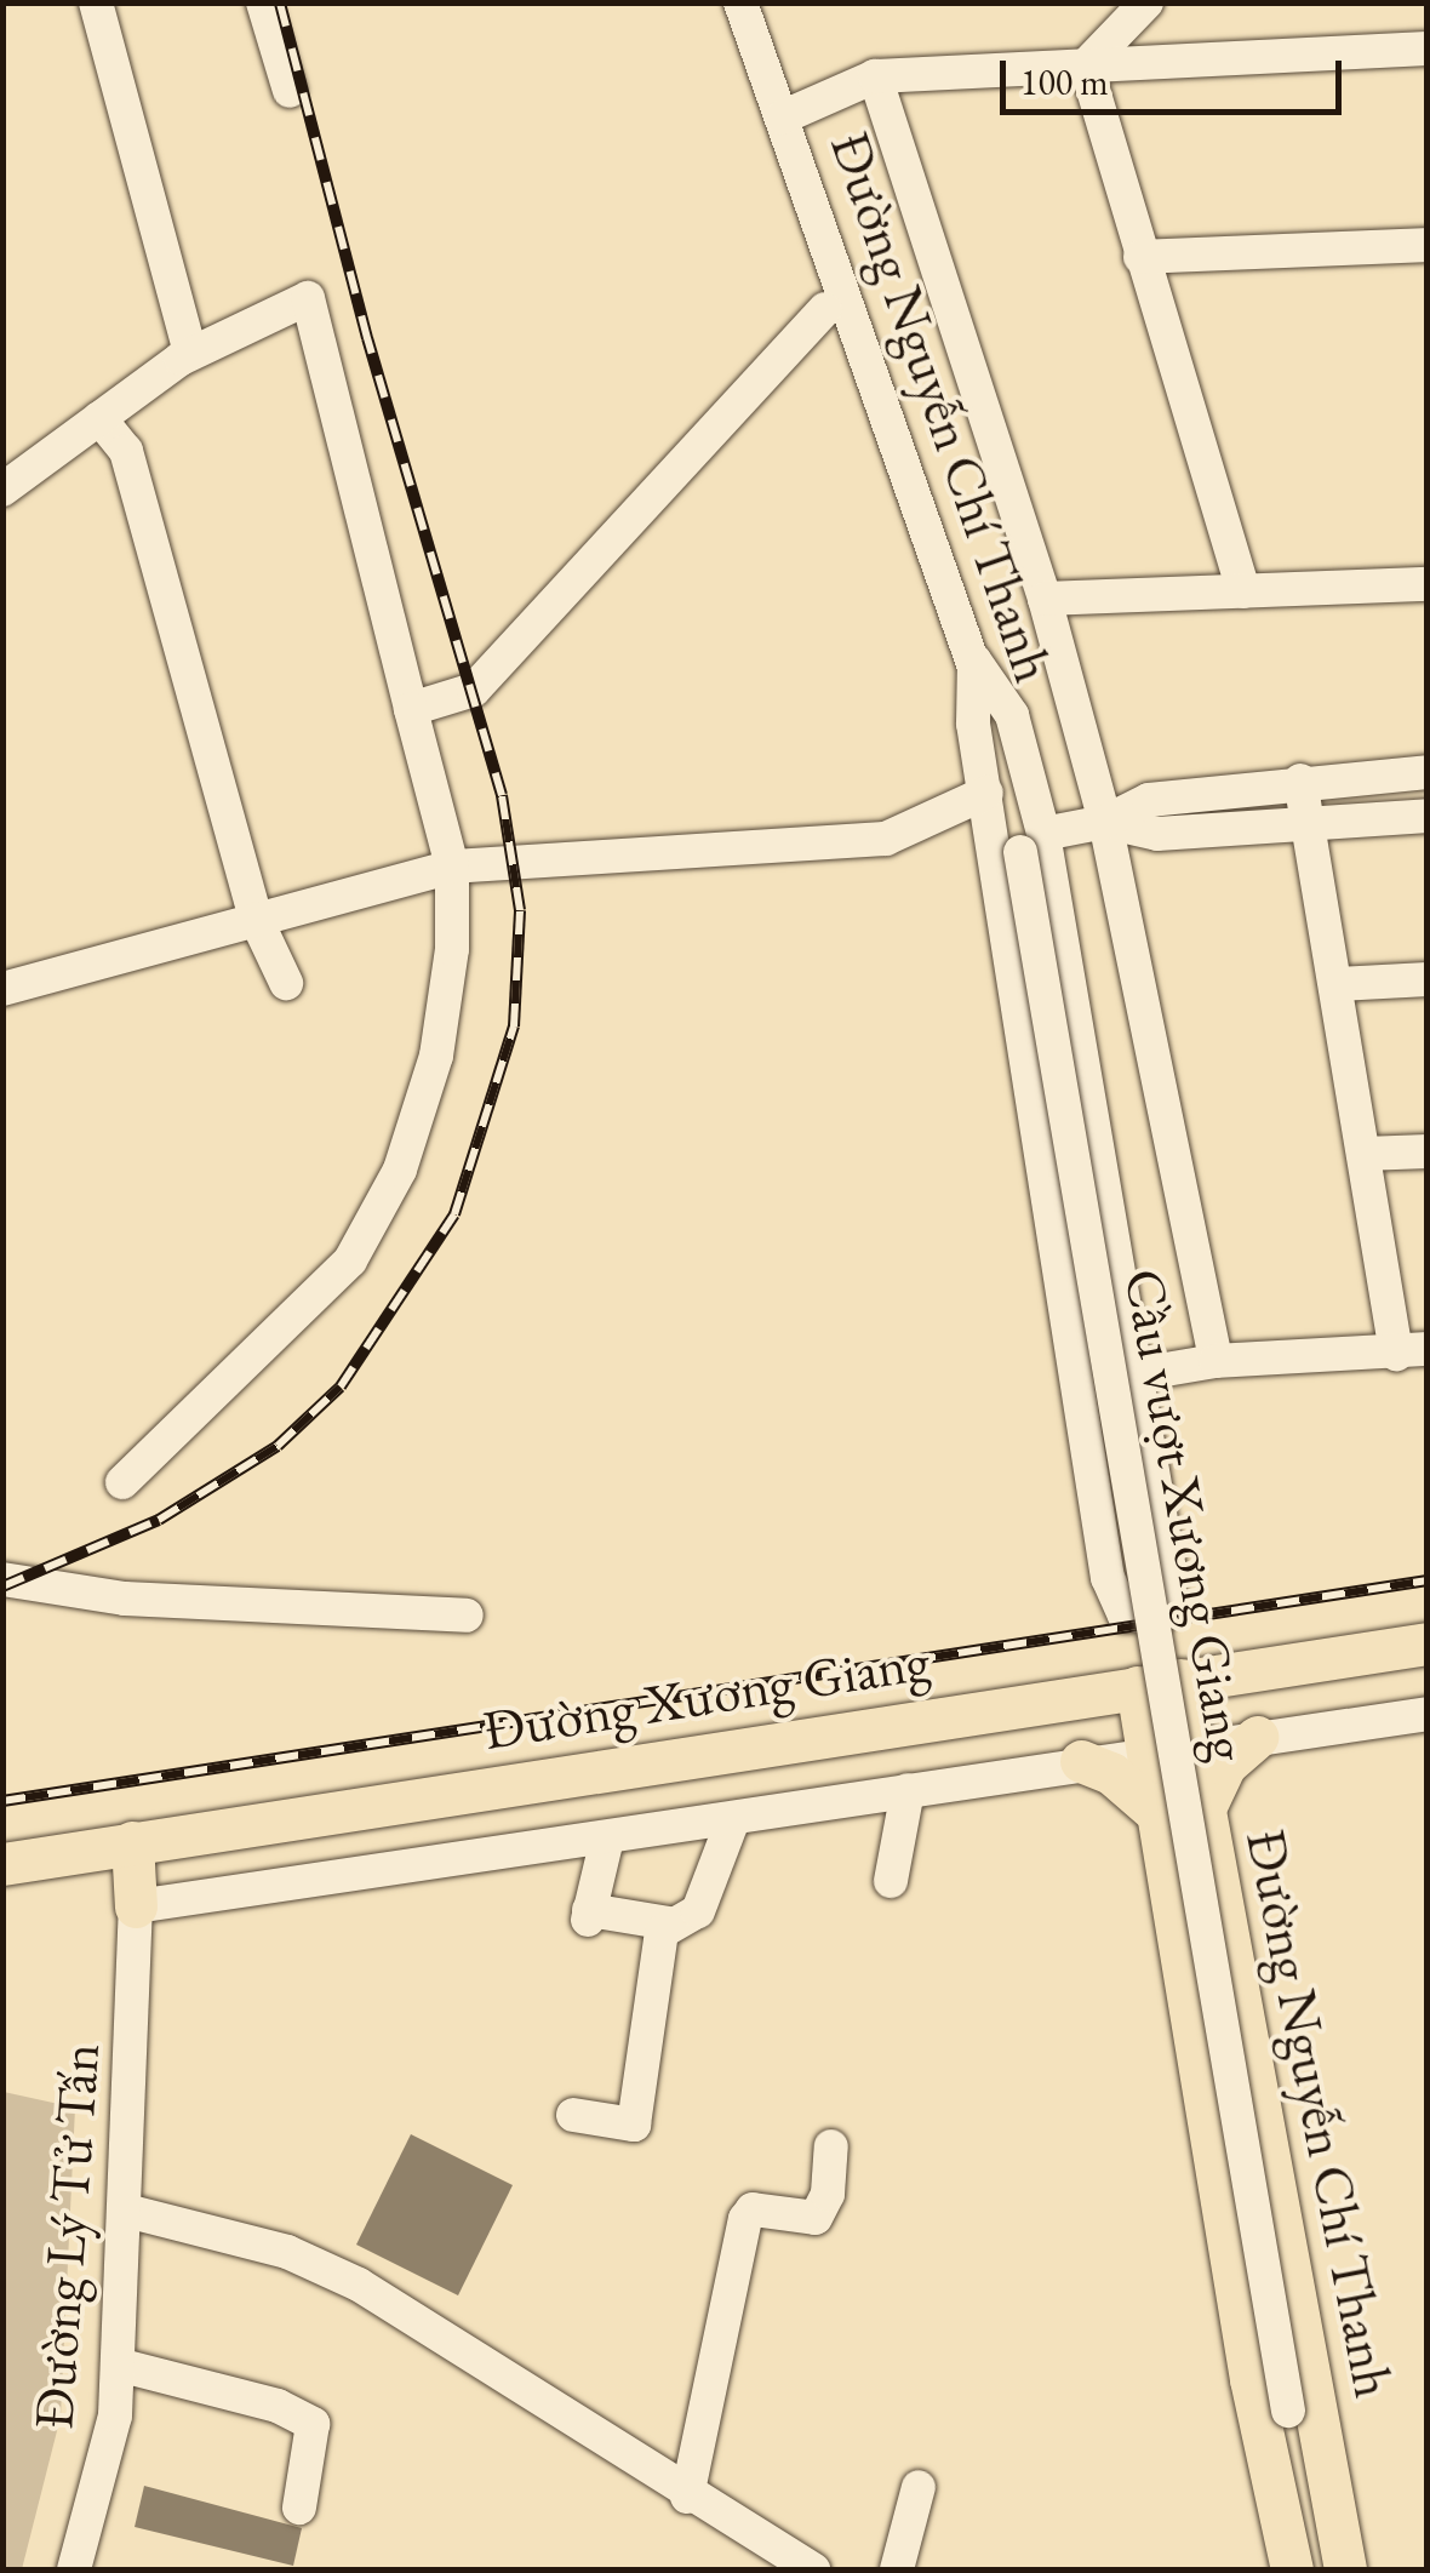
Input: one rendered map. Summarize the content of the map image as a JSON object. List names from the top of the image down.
{
  "streets": {
    "main road": ["Đường Nguyễn Chí Thanh", "Đường Xương Giang"],
    "street": ["Cầu vượt Xương Giang", "Đường Lý Tử Tấn"]
  },
  "crossings": [
    ["Đường Nguyễn Chí Thanh", "Cầu vượt Xương Giang"],
    ["Đường Nguyễn Chí Thanh", "Đường Xương Giang"]
  ],
  "scale_bar": "100 m"
}
